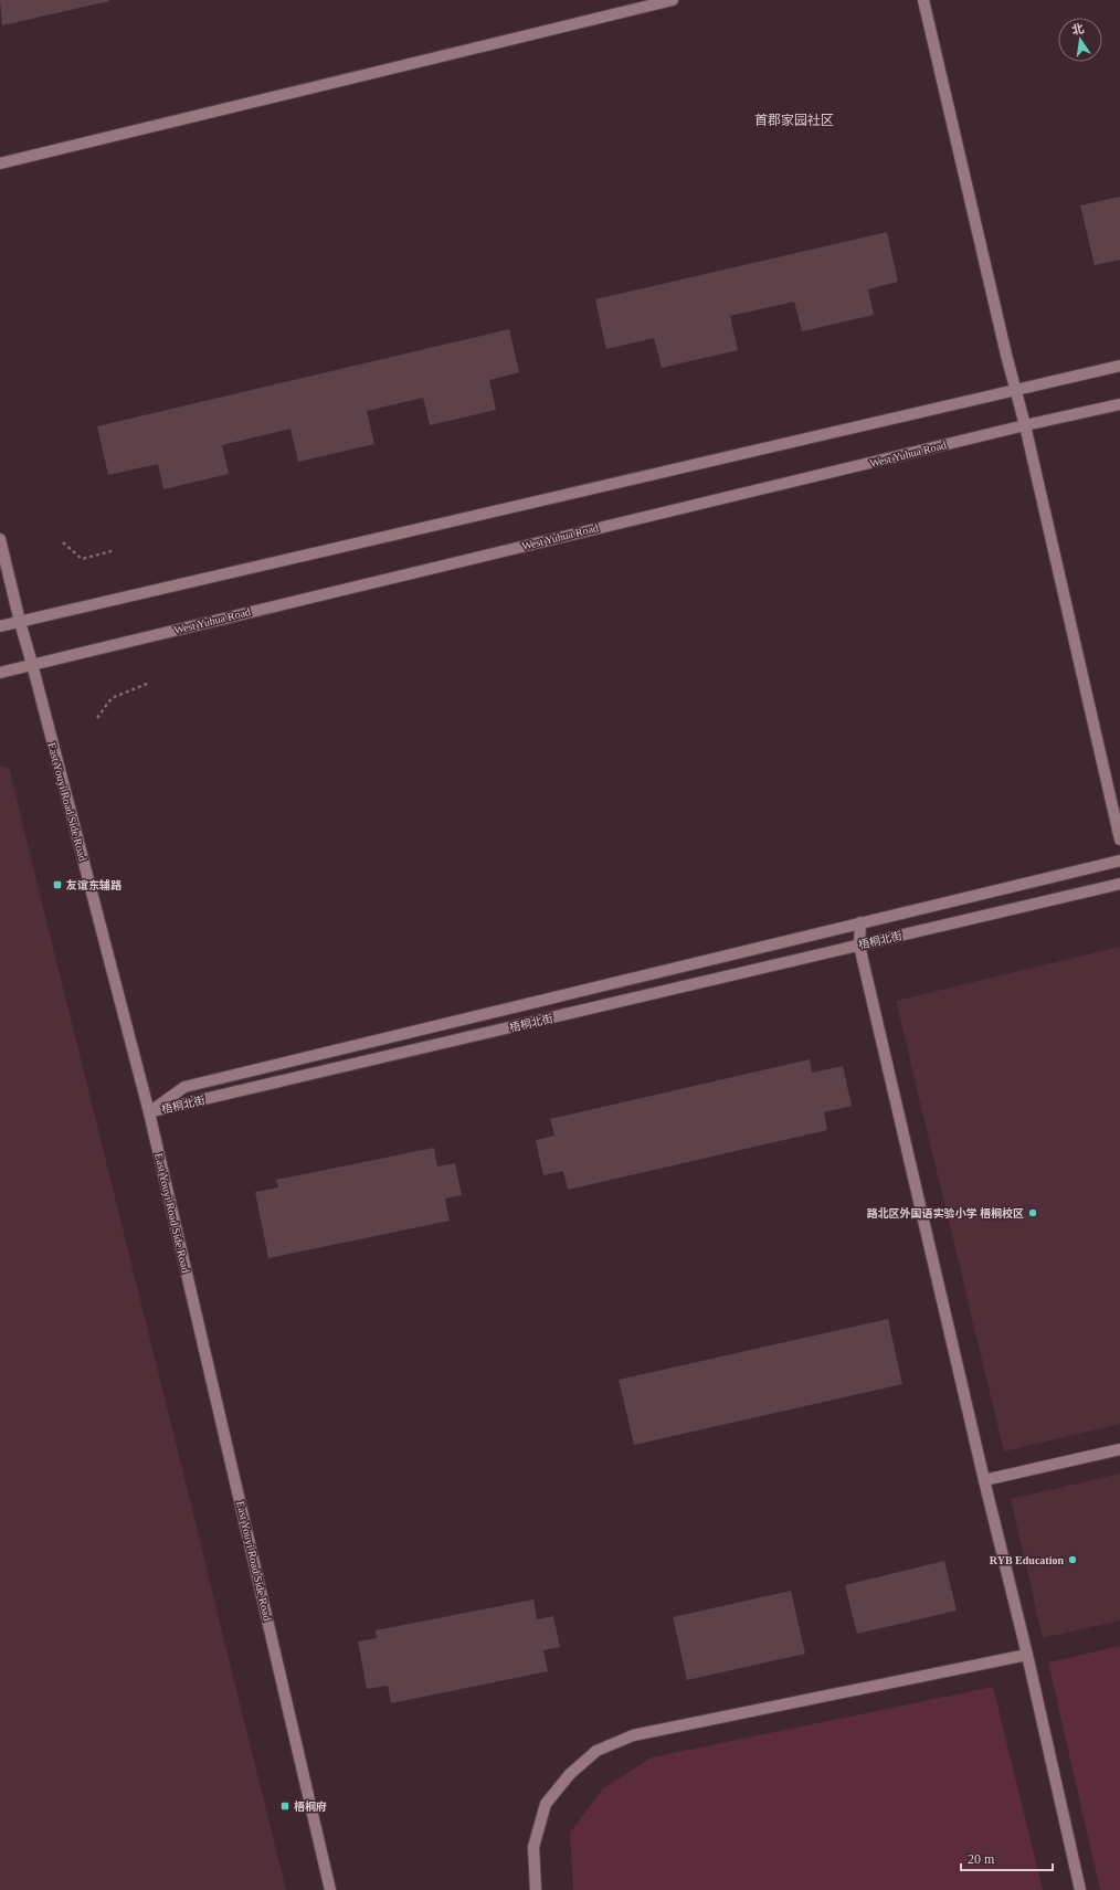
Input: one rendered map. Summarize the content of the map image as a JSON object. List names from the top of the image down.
{
  "streets": {
    "street": ["West Yuhua Road", "East Youyi Road Side Road", "梧桐北街"]
  },
  "crossings": [
    ["West Yuhua Road", "East Youyi Road Side Road"],
    ["East Youyi Road Side Road", "梧桐北街"]
  ],
  "districts": ["首郡家园社区"],
  "places": {
    "transit": ["友谊东辅路", "梧桐府"],
    "other": ["路北区外国语实验小学 梧桐校区", "RYB Education"]
  },
  "scale_bar": "20 m",
  "north": "top"
}
